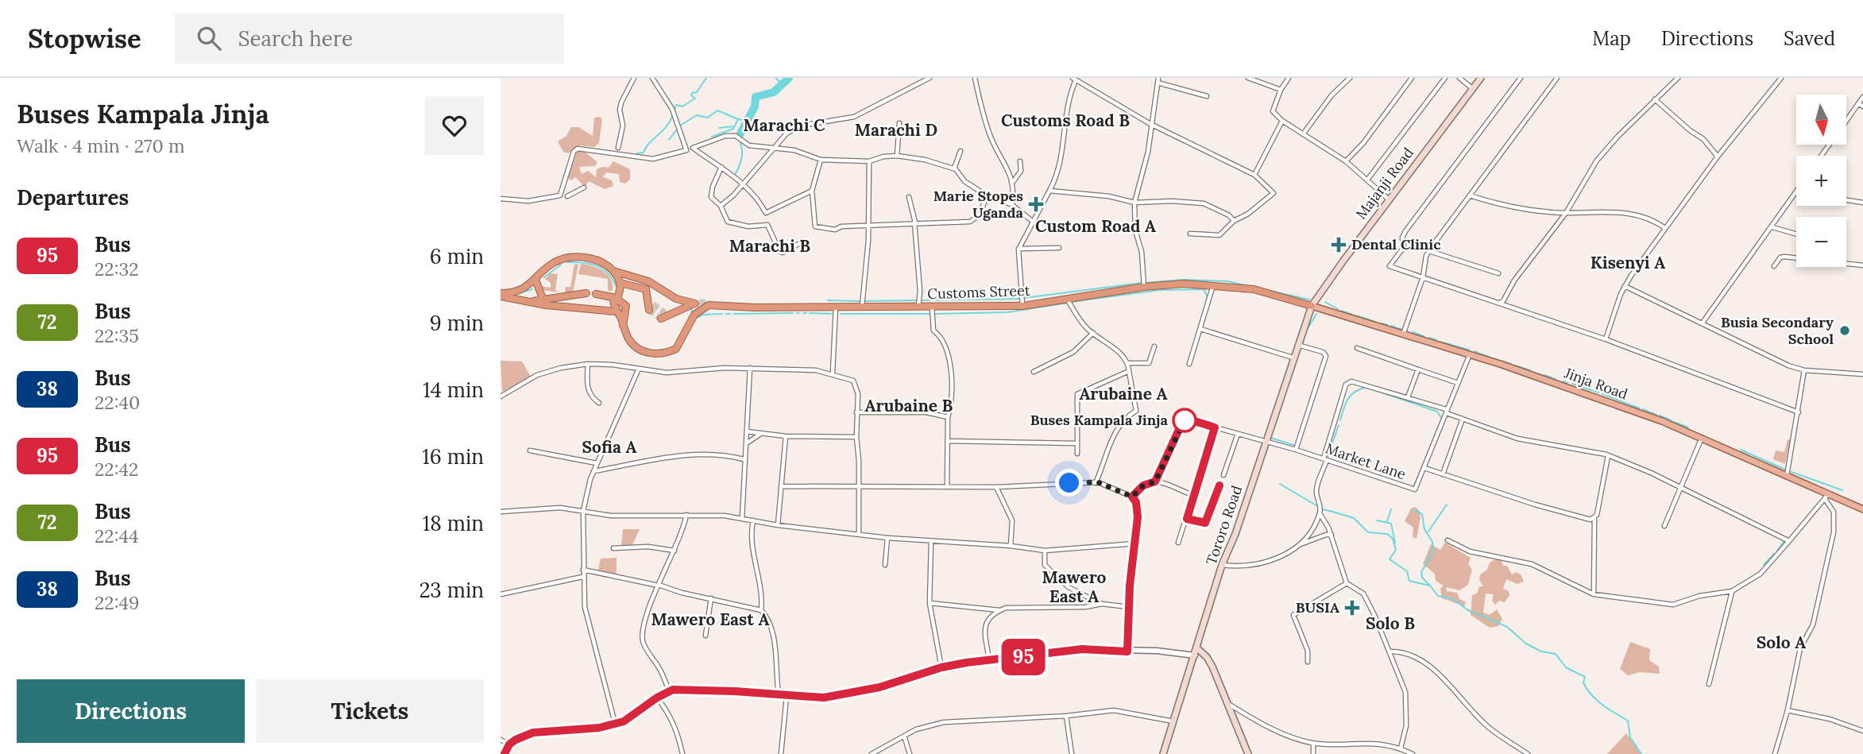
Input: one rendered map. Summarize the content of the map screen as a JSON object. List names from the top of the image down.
{
  "streets": {
    "highway": ["Customs Street"],
    "main road": ["Majanji Road", "Jinja Road", "Tororo Road"],
    "street": ["Market Lane"]
  },
  "crossings": [
    ["Majanji Road", "Customs Street"],
    ["Majanji Road", "Jinja Road"],
    ["Majanji Road", "Tororo Road"],
    ["Customs Street", "Jinja Road"],
    ["Customs Street", "Tororo Road"],
    ["Jinja Road", "Market Lane"],
    ["Jinja Road", "Tororo Road"],
    ["Market Lane", "Tororo Road"]
  ],
  "districts": [
    "Customs Road B",
    "Marachi C",
    "Marachi D",
    "Custom Road A",
    "Marachi B",
    "Kisenyi A",
    "Arubaine A",
    "Arubaine B",
    "Sofia A",
    "Mawero East A",
    "Mawero East A",
    "Solo B",
    "Solo A"
  ],
  "places": {
    "health": ["Marie Stopes Uganda", "Dental Clinic", "BUSIA"],
    "other": ["Busia Secondary School", "Buses Kampala Jinja"]
  },
  "lines": ["bus line 95"],
  "north": "bottom",
  "page": {
    "header": "Stopwise",
    "search": "Search here",
    "nav": ["Map", "Directions", "Saved"],
    "heading": [
      ["Buses Kampala Jinja", "Walk · 4 min · 270 m"],
      "Departures"
    ],
    "on_map": "95",
    "map_buttons": ["+", "−"],
    "list": [
      {
        "mark": "95",
        "name": "Bus",
        "note": "22:32",
        "value": "6 min"
      },
      {
        "mark": "72",
        "name": "Bus",
        "note": "22:35",
        "value": "9 min"
      },
      {
        "mark": "38",
        "name": "Bus",
        "note": "22:40",
        "value": "14 min"
      },
      {
        "mark": "95",
        "name": "Bus",
        "note": "22:42",
        "value": "16 min"
      },
      {
        "mark": "72",
        "name": "Bus",
        "note": "22:44",
        "value": "18 min"
      },
      {
        "mark": "38",
        "name": "Bus",
        "note": "22:49",
        "value": "23 min"
      }
    ],
    "buttons": ["Directions", "Tickets"]
  }
}
